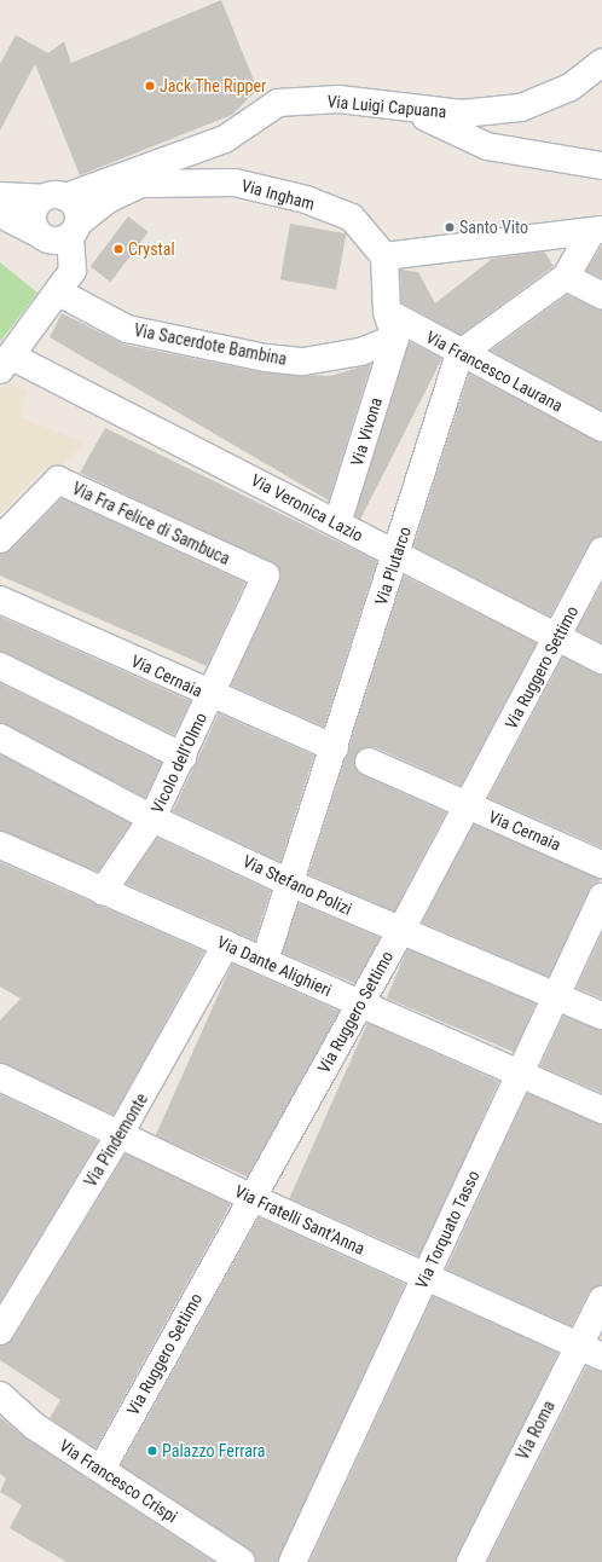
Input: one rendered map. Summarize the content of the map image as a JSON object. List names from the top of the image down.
{
  "streets": {
    "street": [
      "Via Luigi Capuana",
      "Via Ingham",
      "Via Sacerdote Bambina",
      "Via Francesco Laurana",
      "Via Vivona",
      "Via Veronica Lazio",
      "Via Fra Felice di Sambuca",
      "Via Plutarco",
      "Via Ruggero Settimo",
      "Via Cernaia",
      "Vicolo dell'Olmo",
      "Via Stefano Polizi",
      "Via Dante Alighieri",
      "Via Pindemonte",
      "Via Fratelli Sant'Anna",
      "Via Torquato Tasso",
      "Via Roma",
      "Via Francesco Crispi"
    ]
  },
  "crossings": [
    ["Via Luigi Capuana", "Via Ingham"],
    ["Via Sacerdote Bambina", "Via Vivona"],
    ["Via Francesco Laurana", "Via Plutarco"],
    ["Via Vivona", "Via Veronica Lazio"],
    ["Via Veronica Lazio", "Via Plutarco"],
    ["Via Veronica Lazio", "Via Ruggero Settimo"],
    ["Via Fra Felice di Sambuca", "Vicolo dell'Olmo"],
    ["Via Plutarco", "Via Cernaia"],
    ["Via Plutarco", "Via Stefano Polizi"],
    ["Via Ruggero Settimo", "Via Cernaia"],
    ["Via Ruggero Settimo", "Via Stefano Polizi"],
    ["Via Ruggero Settimo", "Via Dante Alighieri"],
    ["Via Ruggero Settimo", "Via Fratelli Sant'Anna"],
    ["Via Ruggero Settimo", "Via Francesco Crispi"],
    ["Via Cernaia", "Vicolo dell'Olmo"],
    ["Vicolo dell'Olmo", "Via Stefano Polizi"],
    ["Vicolo dell'Olmo", "Via Dante Alighieri"],
    ["Via Stefano Polizi", "Via Torquato Tasso"],
    ["Via Dante Alighieri", "Via Pindemonte"],
    ["Via Dante Alighieri", "Via Torquato Tasso"],
    ["Via Pindemonte", "Via Fratelli Sant'Anna"],
    ["Via Fratelli Sant'Anna", "Via Torquato Tasso"],
    ["Via Fratelli Sant'Anna", "Via Roma"]
  ],
  "places": [
    "Jack The Ripper",
    "Santo Vito",
    "Crystal",
    "Palazzo Ferrara"
  ]
}
